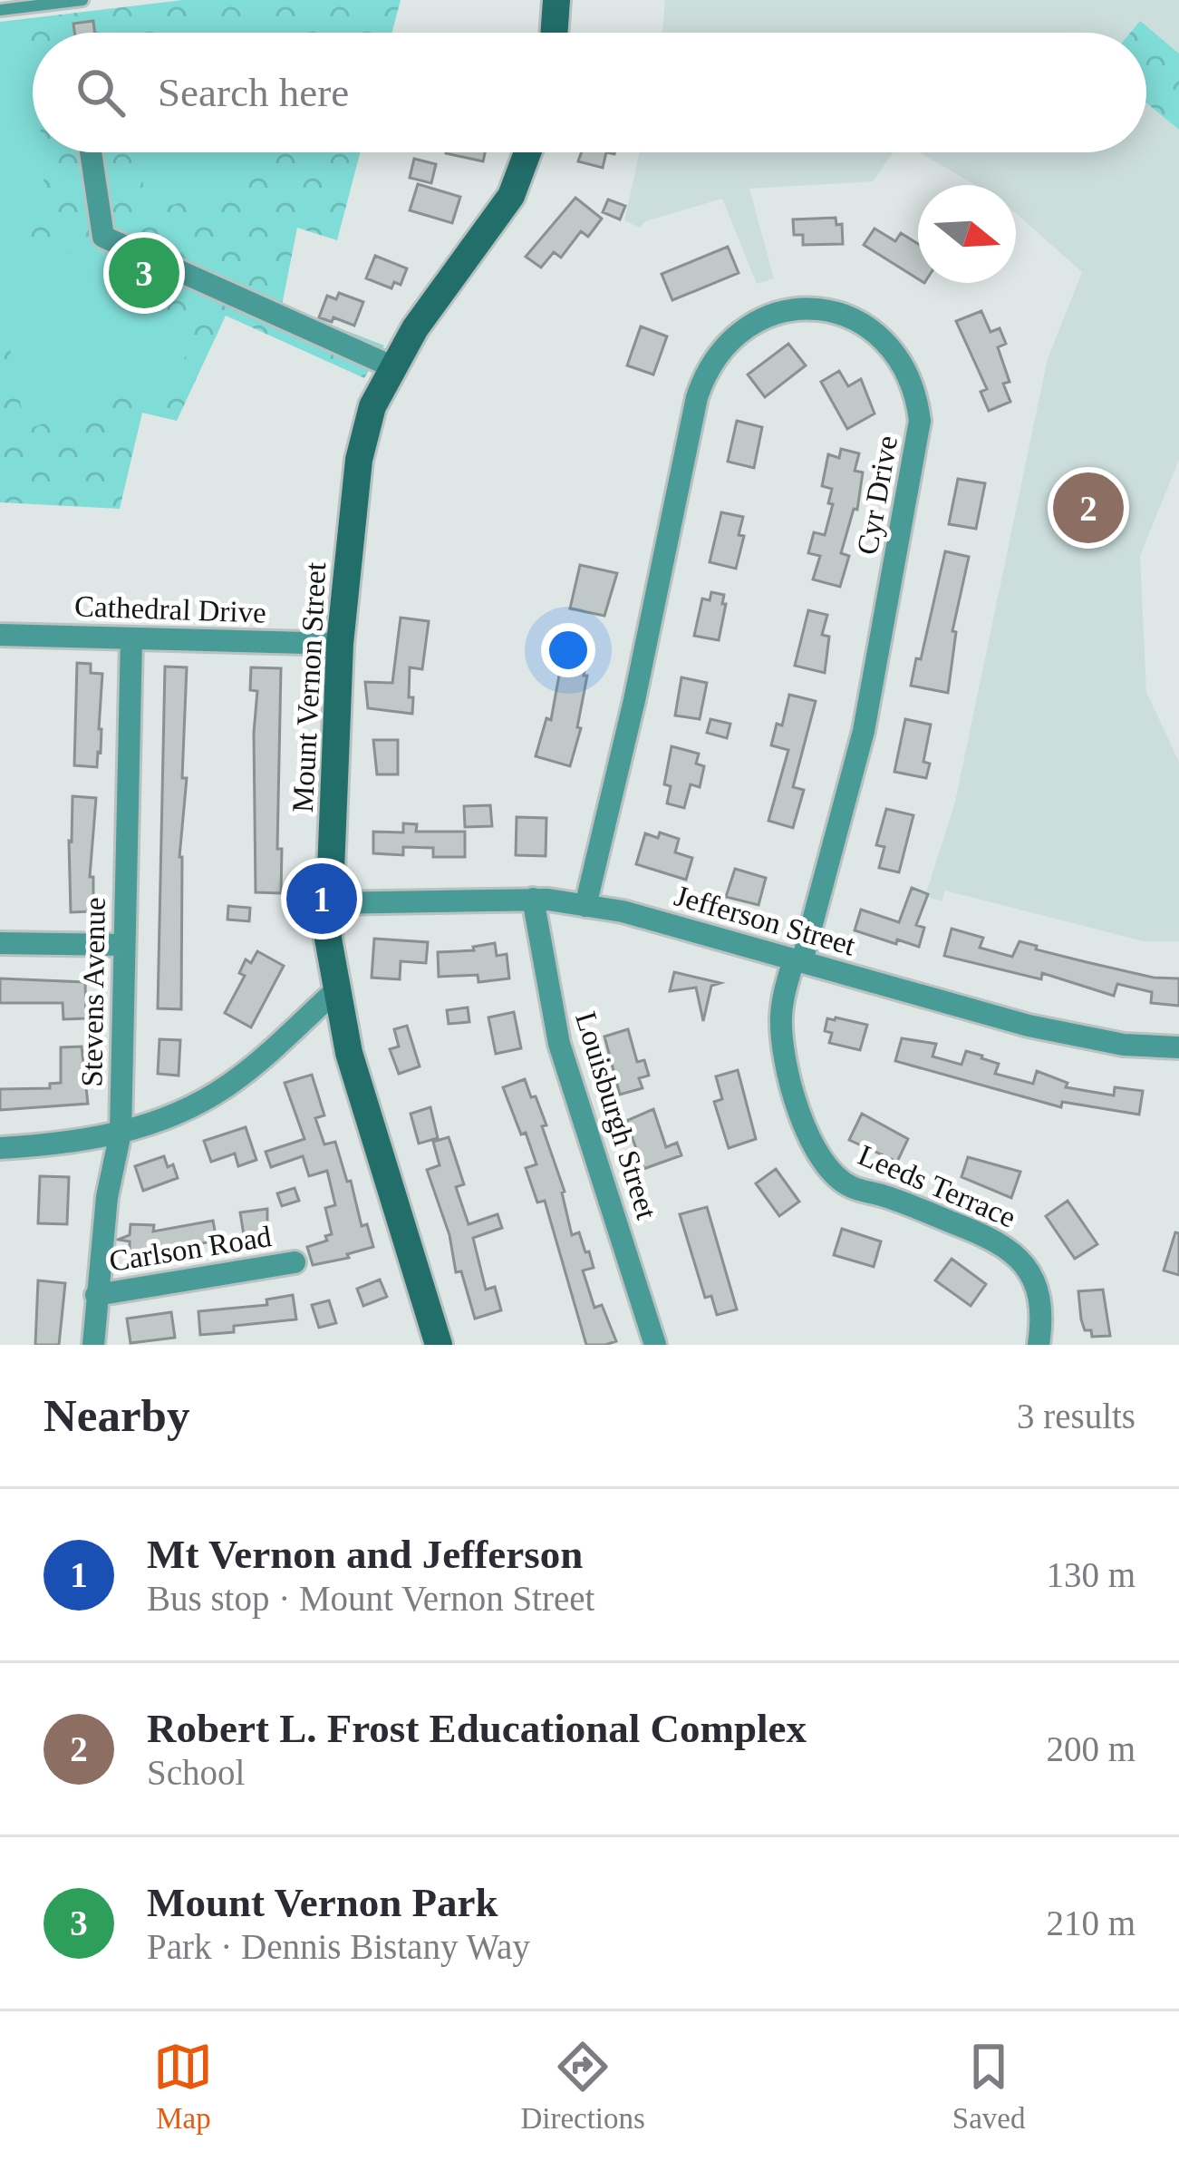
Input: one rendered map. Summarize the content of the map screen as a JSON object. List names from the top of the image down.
{
  "streets": {
    "main road": ["Mount Vernon Street"],
    "street": [
      "Cyr Drive",
      "Cathedral Drive",
      "Jefferson Street",
      "Stevens Avenue",
      "Louisburgh Street",
      "Leeds Terrace",
      "Carlson Road"
    ]
  },
  "crossings": [
    ["Cyr Drive", "Jefferson Street"],
    ["Cyr Drive", "Leeds Terrace"],
    ["Cathedral Drive", "Mount Vernon Street"],
    ["Cathedral Drive", "Stevens Avenue"],
    ["Mount Vernon Street", "Jefferson Street"],
    ["Jefferson Street", "Louisburgh Street"],
    ["Jefferson Street", "Leeds Terrace"],
    ["Stevens Avenue", "Carlson Road"]
  ],
  "north": "right",
  "page": {
    "search": "Search here",
    "pins": ["3", "2", "1"],
    "heading": ["Nearby", "3 results"],
    "list": [
      {
        "mark": "1",
        "name": "Mt Vernon and Jefferson",
        "note": "Bus stop · Mount Vernon Street",
        "value": "130 m"
      },
      {
        "mark": "2",
        "name": "Robert L. Frost Educational Complex",
        "note": "School",
        "value": "200 m"
      },
      {
        "mark": "3",
        "name": "Mount Vernon Park",
        "note": "Park · Dennis Bistany Way",
        "value": "210 m"
      }
    ],
    "nav": ["Map", "Directions", "Saved"]
  }
}
